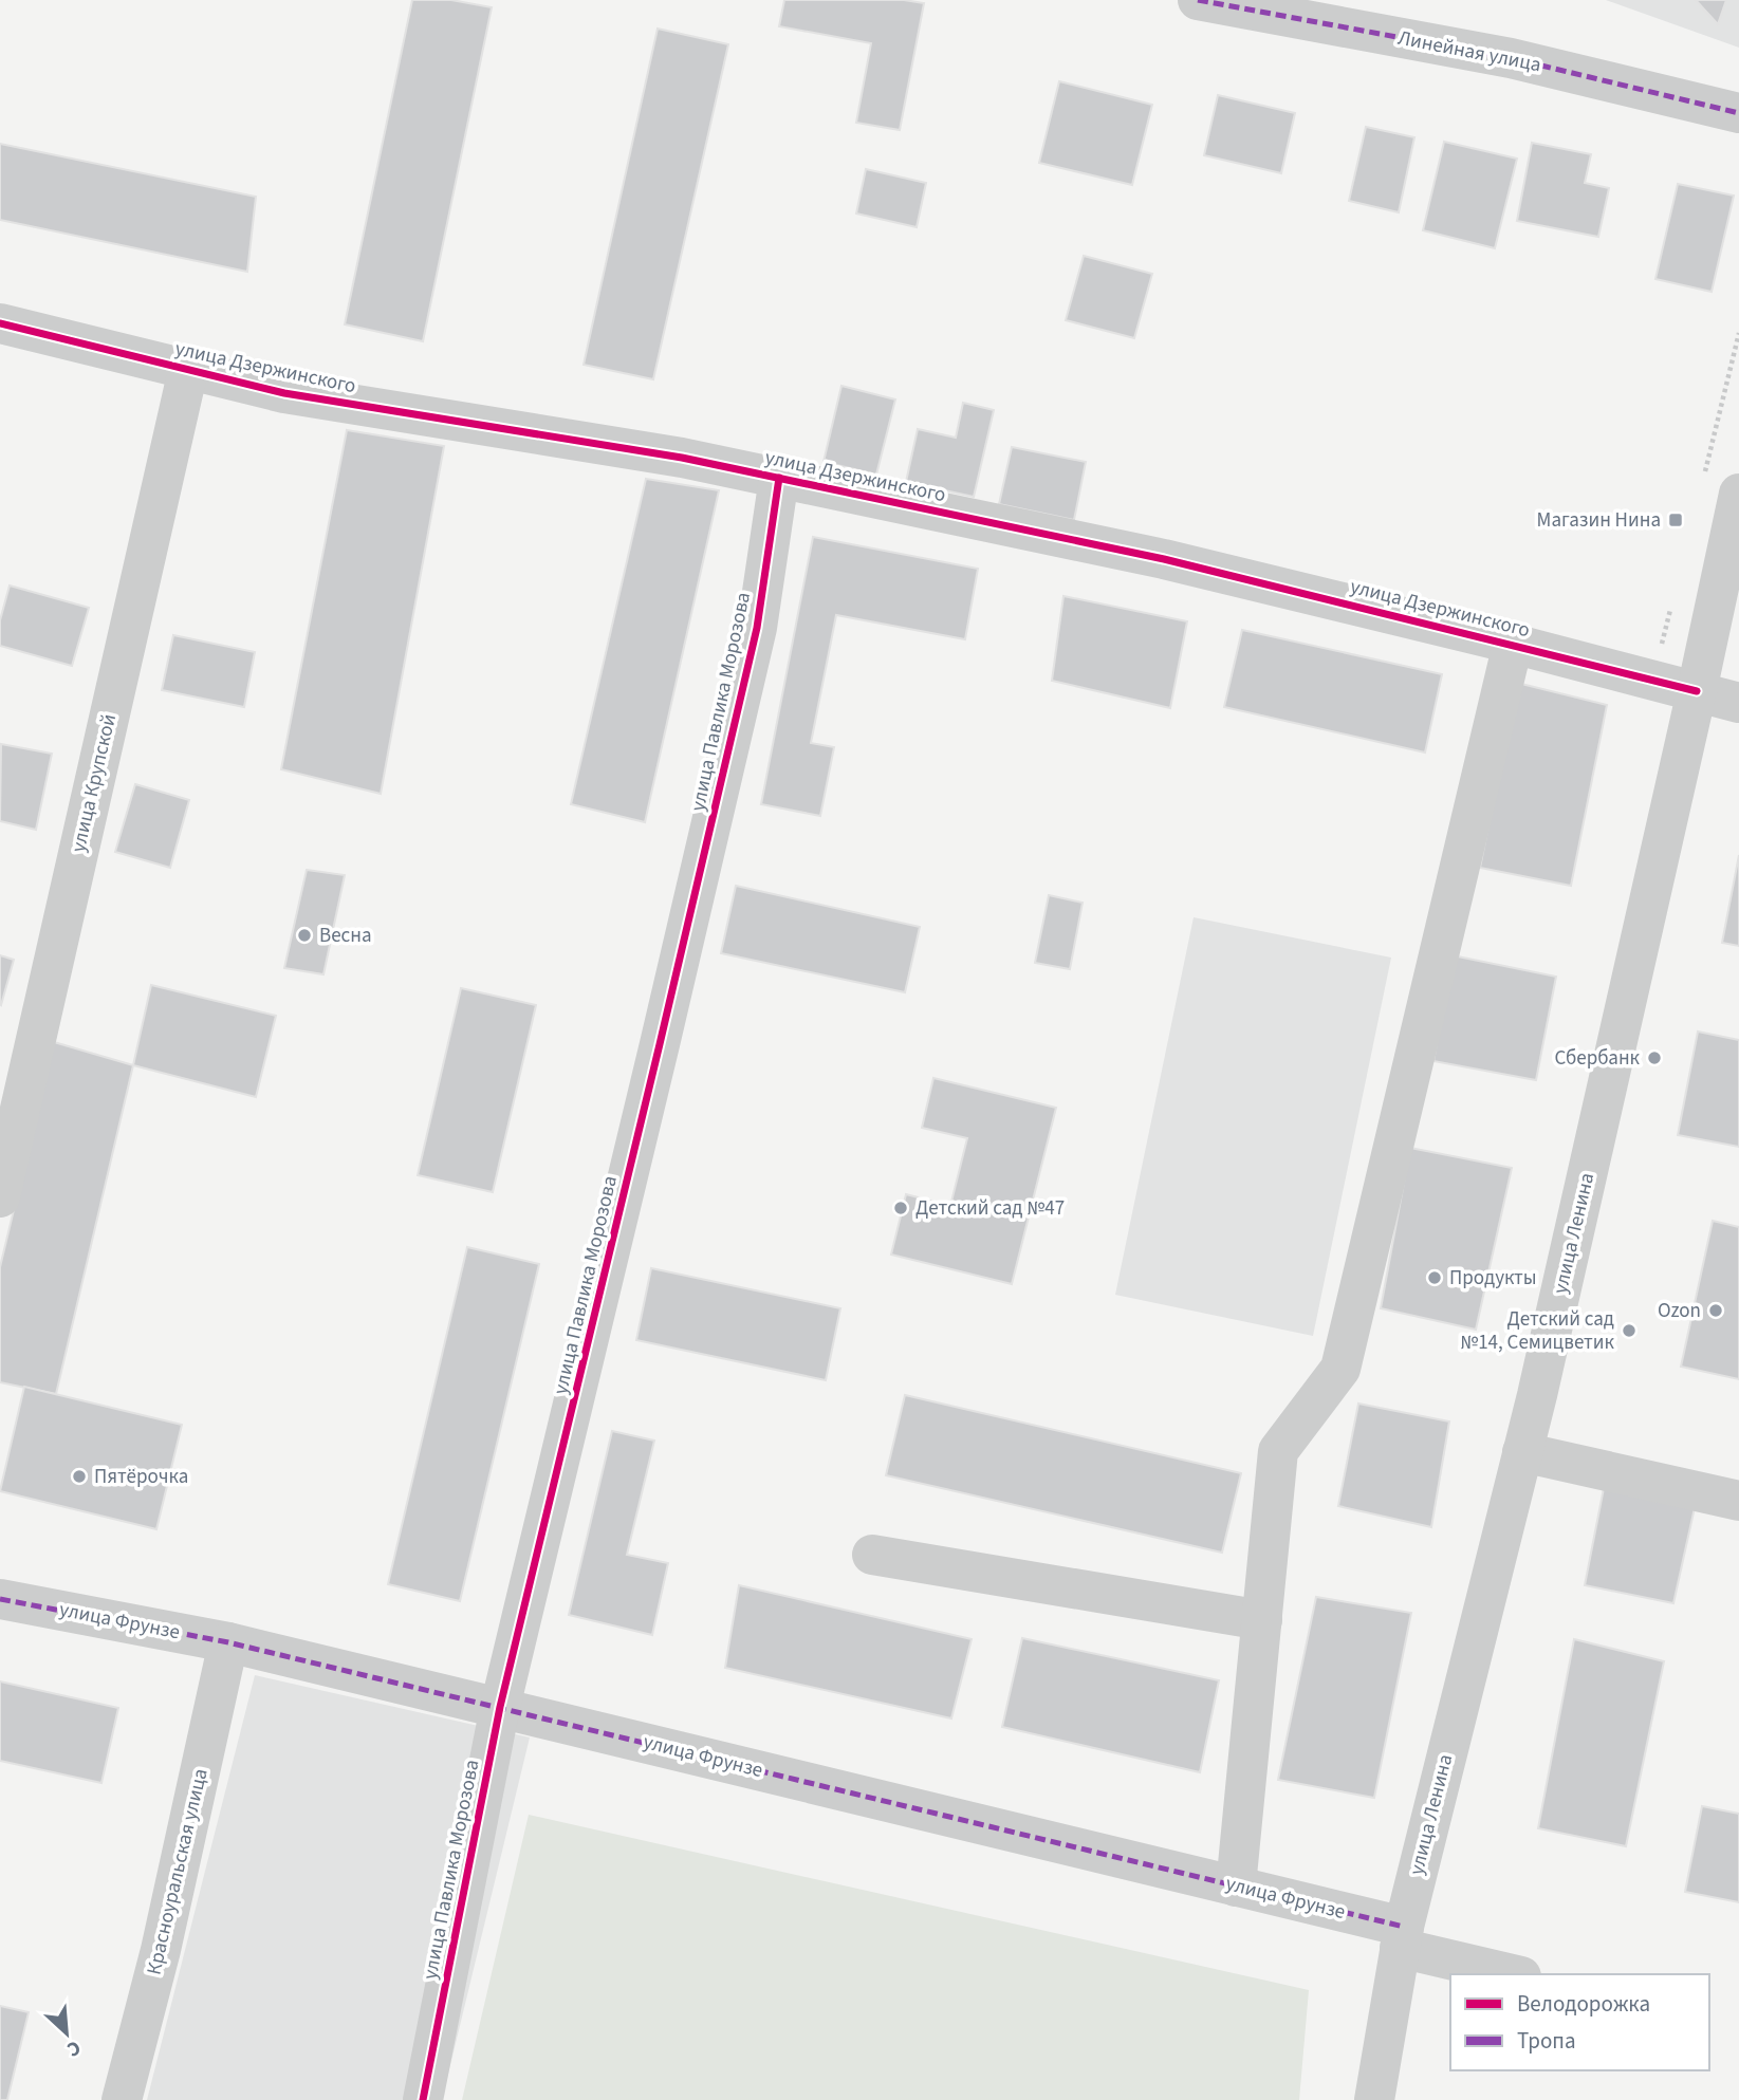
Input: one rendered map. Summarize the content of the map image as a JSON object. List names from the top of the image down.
{
  "streets": {
    "street": [
      "Линейная улица",
      "улица Дзержинского",
      "улица Павлика Морозова",
      "улица Крупской",
      "улица Ленина",
      "улица Фрунзе",
      "Красноуральская улица"
    ]
  },
  "crossings": [
    ["улица Дзержинского", "улица Павлика Морозова"],
    ["улица Дзержинского", "улица Крупской"],
    ["улица Дзержинского", "улица Ленина"],
    ["улица Павлика Морозова", "улица Фрунзе"],
    ["улица Ленина", "улица Фрунзе"],
    ["улица Фрунзе", "Красноуральская улица"]
  ],
  "places": {
    "transit": ["Магазин Нина"],
    "other": [
      "Весна",
      "Сбербанк",
      "Детский сад №47",
      "Продукты",
      "Ozon",
      "Детский сад №14, Семицветик",
      "Пятёрочка"
    ]
  },
  "legend": ["Велодорожка", "Тропа"],
  "north": "bottom right"
}
